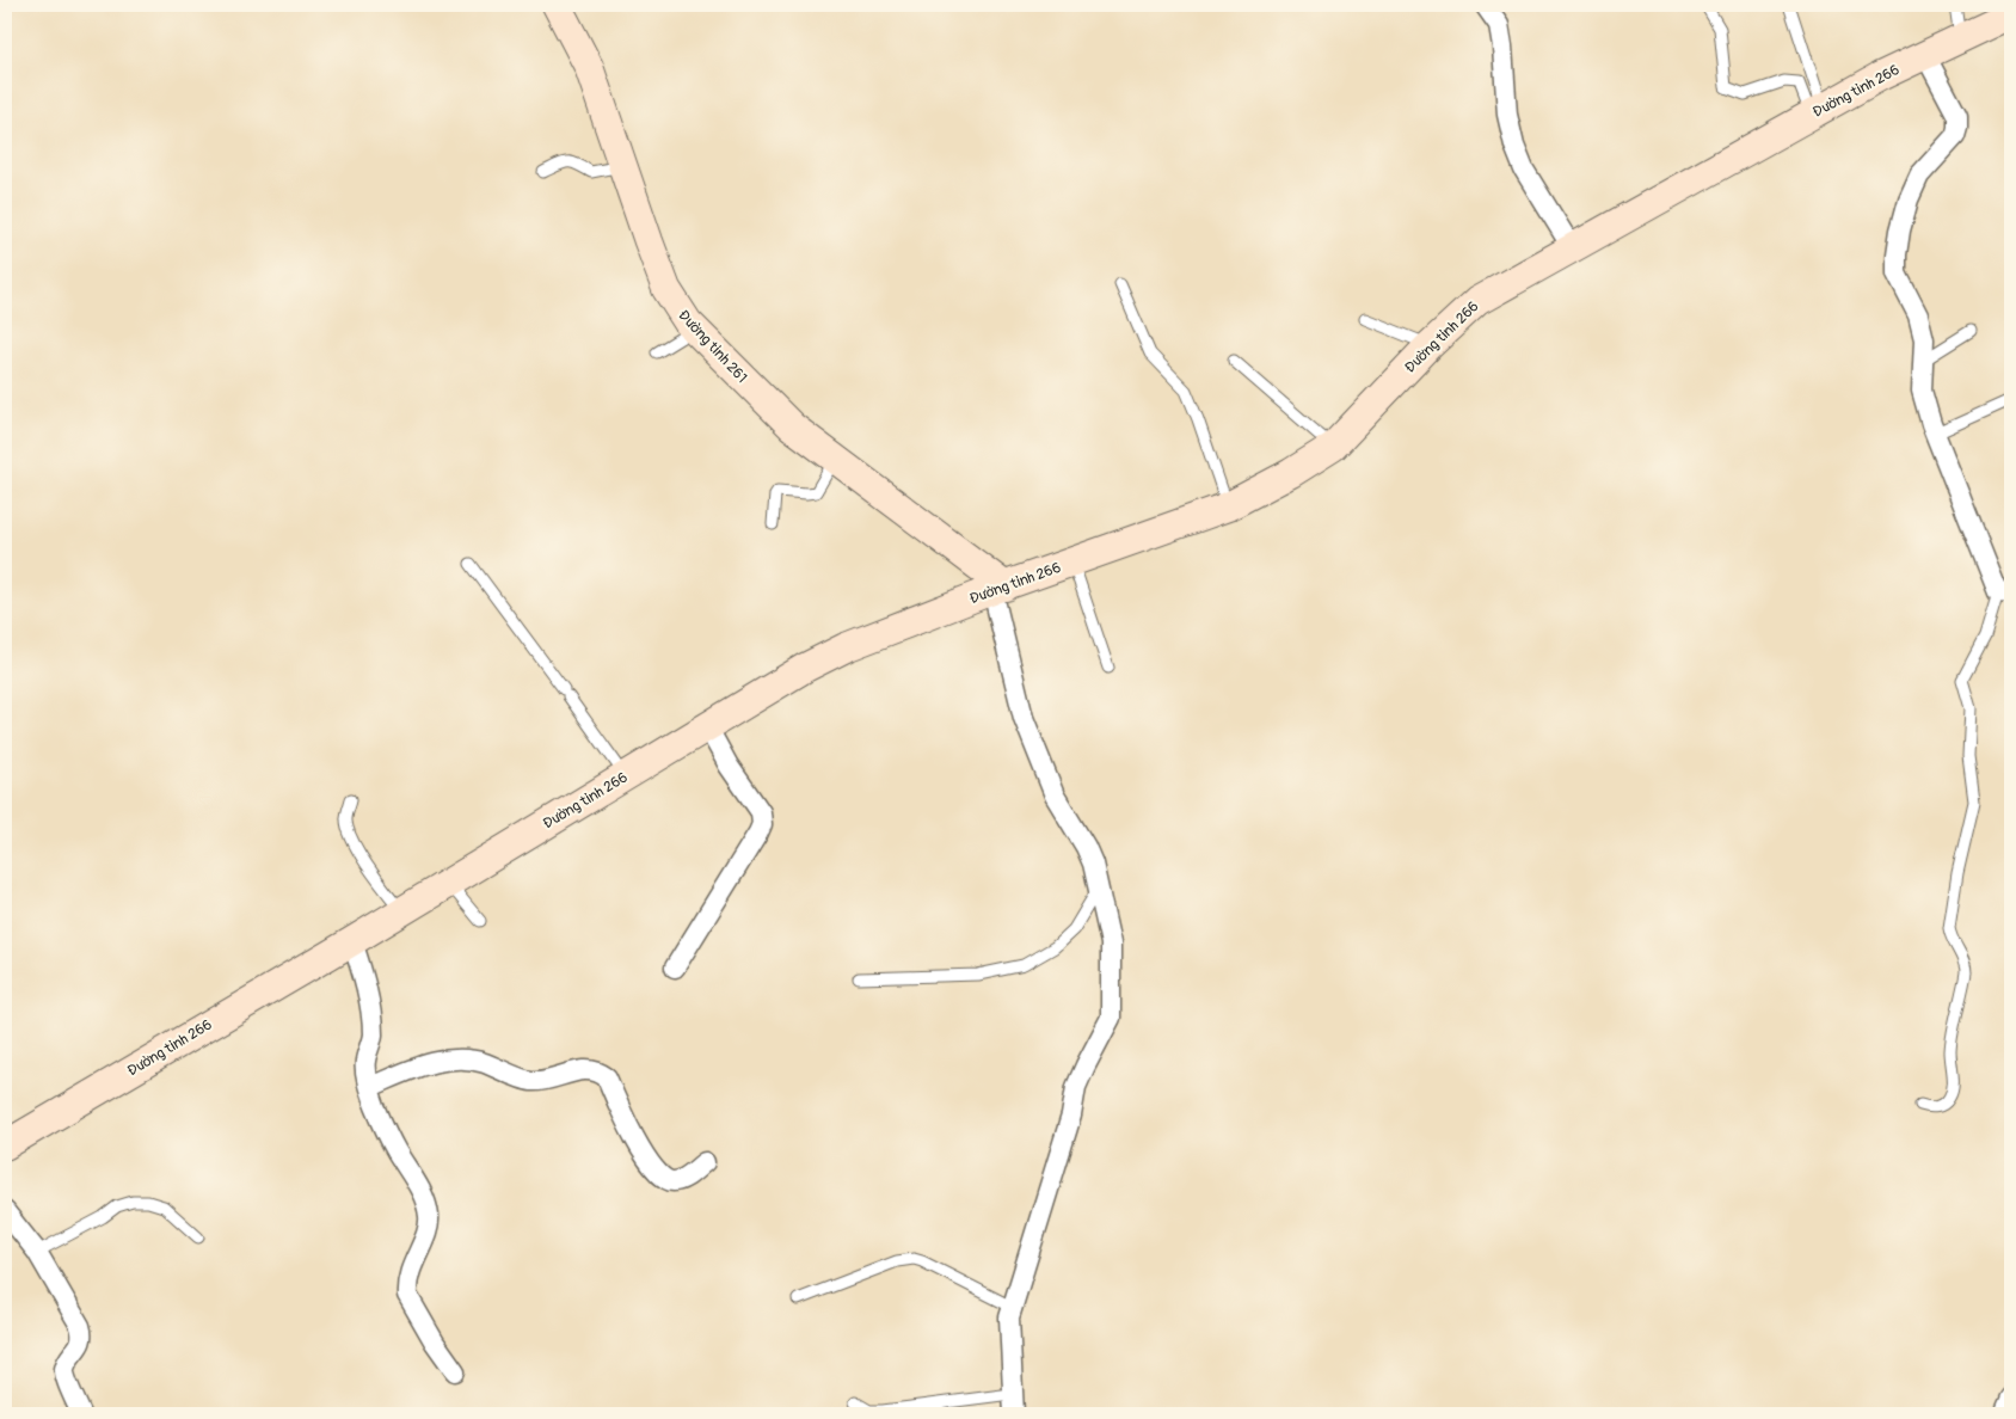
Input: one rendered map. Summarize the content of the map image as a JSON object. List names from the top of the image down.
{
  "streets": {
    "main road": ["Đường tỉnh 266", "Đường tỉnh 261"]
  },
  "crossings": [
    ["Đường tỉnh 266", "Đường tỉnh 261"]
  ]
}
